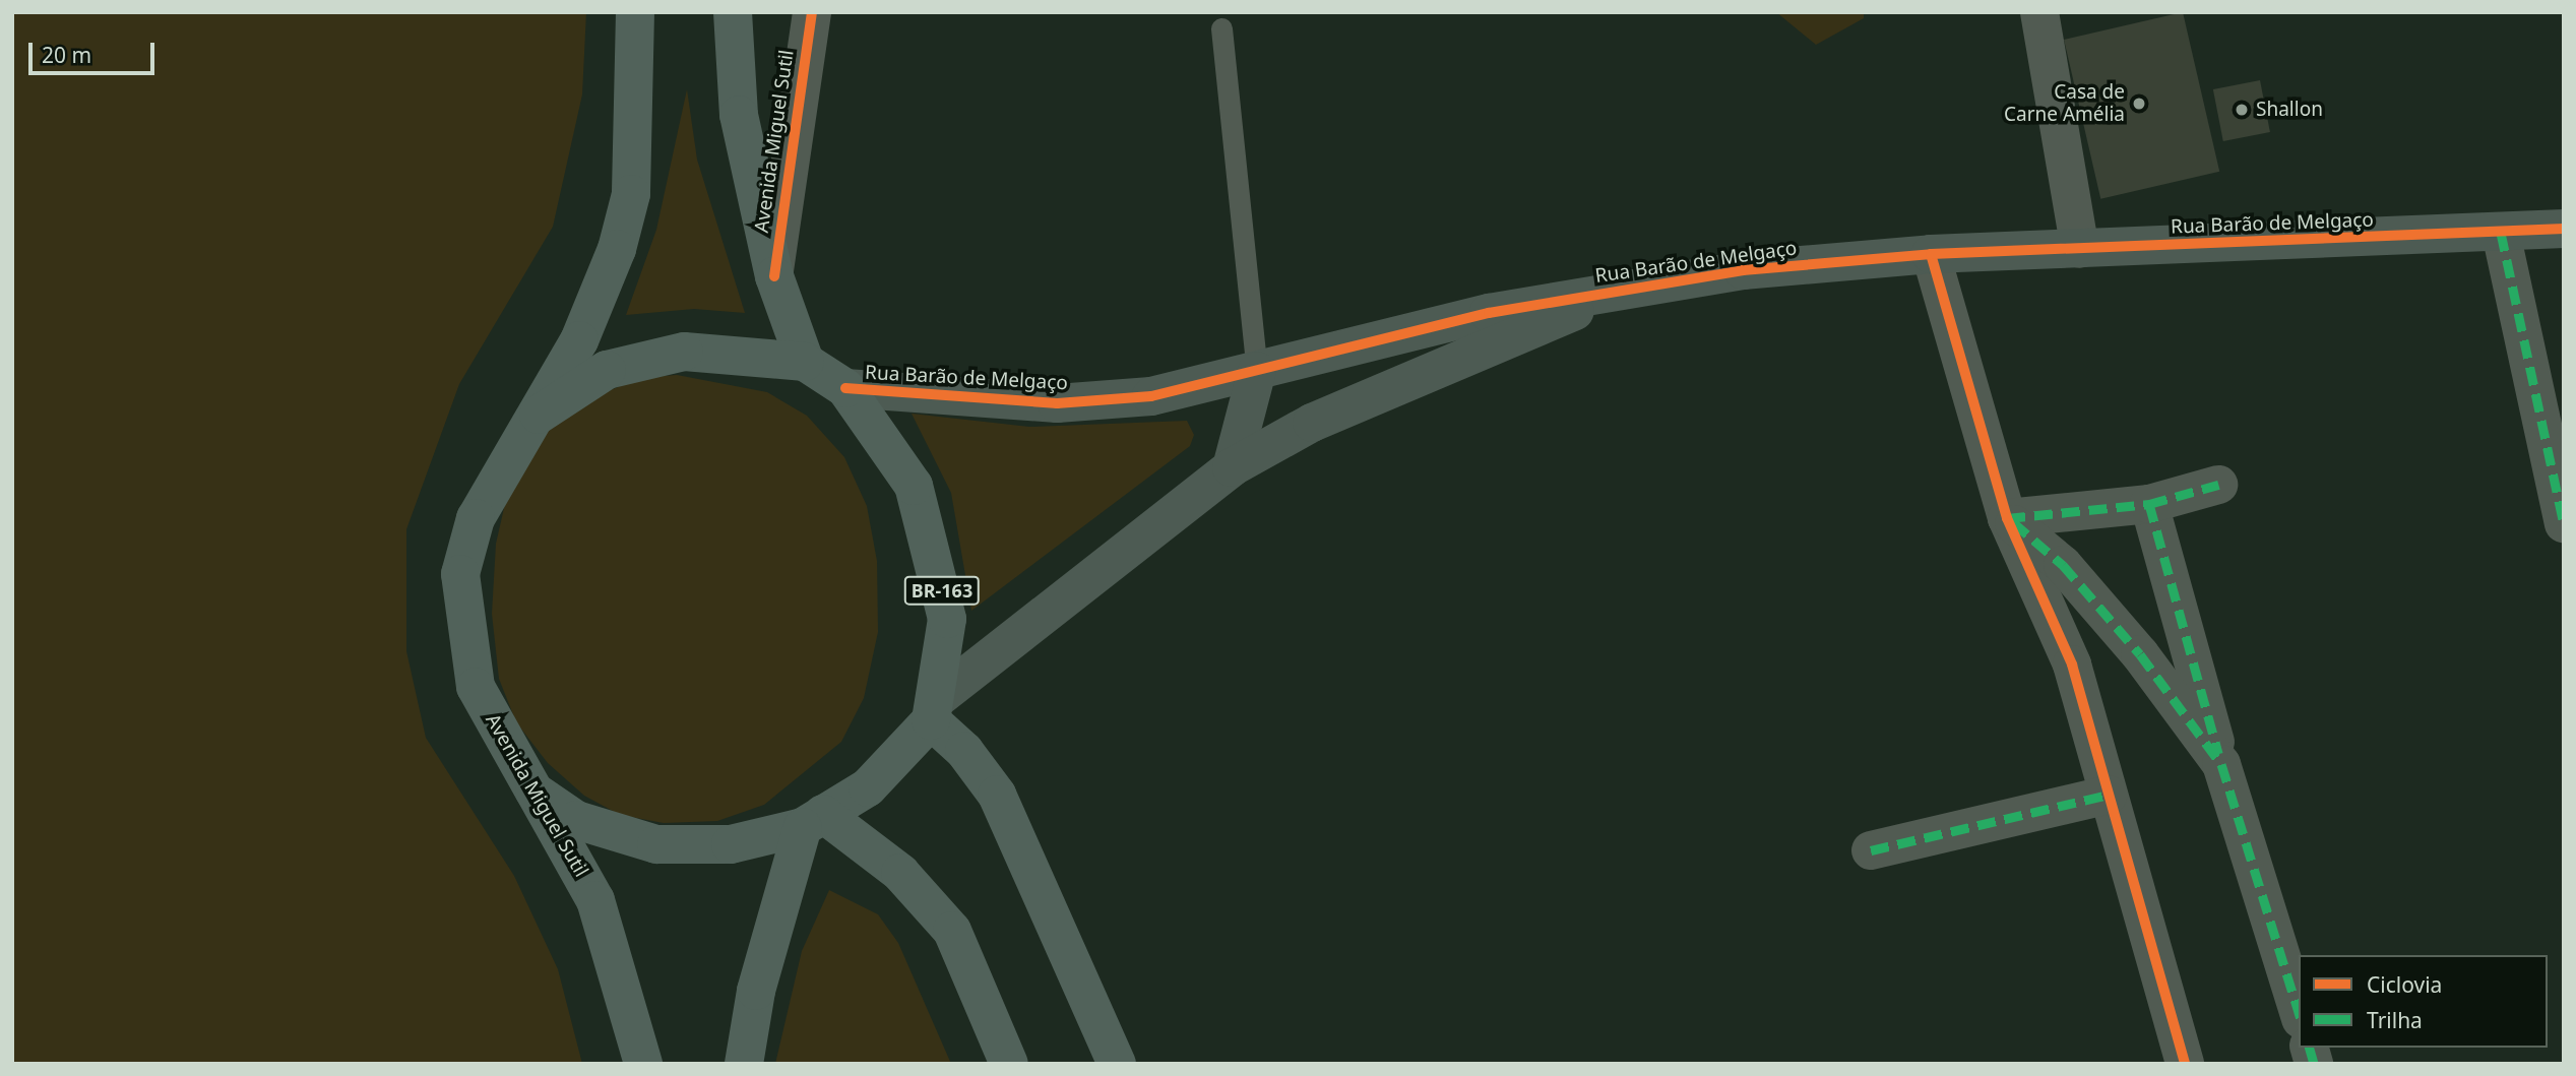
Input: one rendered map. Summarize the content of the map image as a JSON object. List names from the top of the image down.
{
  "streets": {
    "main road": ["Avenida Miguel Sutil", "BR-163"],
    "street": ["Rua Barão de Melgaço"]
  },
  "crossings": [
    ["Avenida Miguel Sutil", "BR-163"],
    ["Rua Barão de Melgaço", "BR-163"]
  ],
  "places": ["Casa de Carne Amélia", "Shallon"],
  "legend": ["Ciclovia", "Trilha"],
  "scale_bar": "20 m"
}
